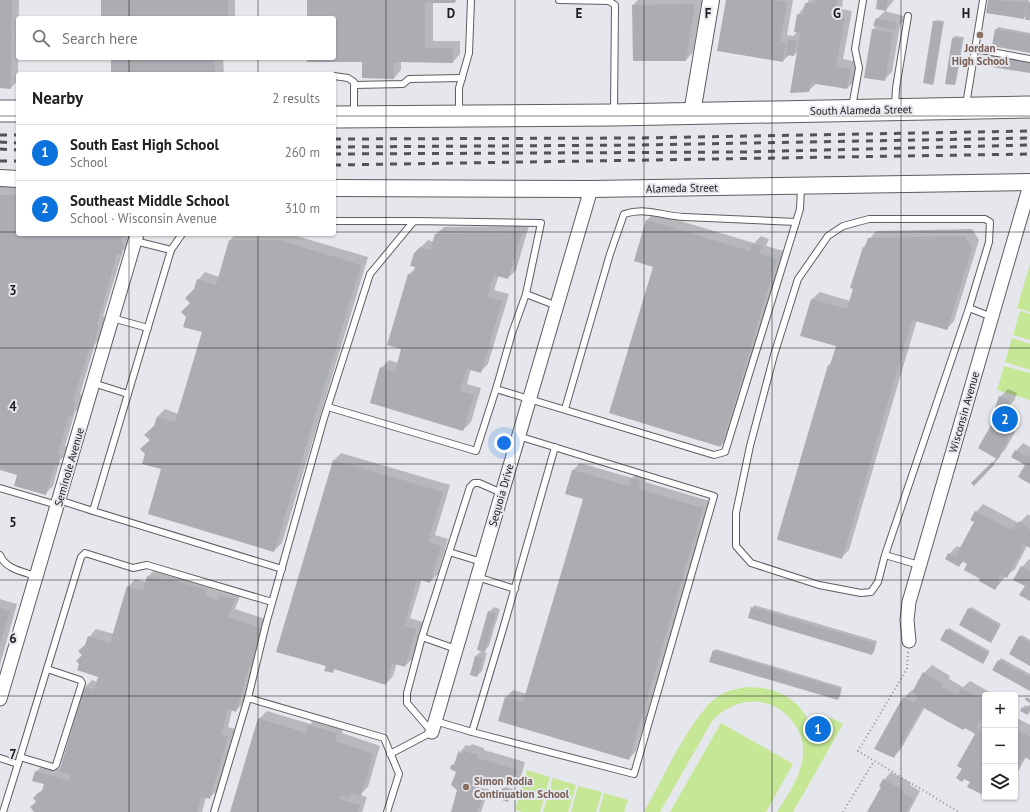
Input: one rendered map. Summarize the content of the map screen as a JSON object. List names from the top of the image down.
{
  "streets": {
    "main road": ["South Alameda Street"],
    "street": [
      "Alameda Street",
      "Wisconsin Avenue",
      "Seminole Avenue",
      "Sequoia Drive"
    ]
  },
  "crossings": [
    ["Alameda Street", "Wisconsin Avenue"],
    ["Alameda Street", "Sequoia Drive"]
  ],
  "places": ["Jordan High School", "Simon Rodia Continuation School"],
  "page": {
    "search": "Search here",
    "heading": ["Nearby", "2 results"],
    "list": [
      {
        "mark": "1",
        "name": "South East High School",
        "note": "School",
        "value": "260 m"
      },
      {
        "mark": "2",
        "name": "Southeast Middle School",
        "note": "School · Wisconsin Avenue",
        "value": "310 m"
      }
    ],
    "pins": ["2", "1"],
    "map_buttons": ["+", "−"]
  },
  "grid": {
    "columns": [
      "D",
      "E",
      "F",
      "G",
      "H"
    ],
    "rows": [
      "3",
      "4",
      "5",
      "6",
      "7"
    ]
  }
}
